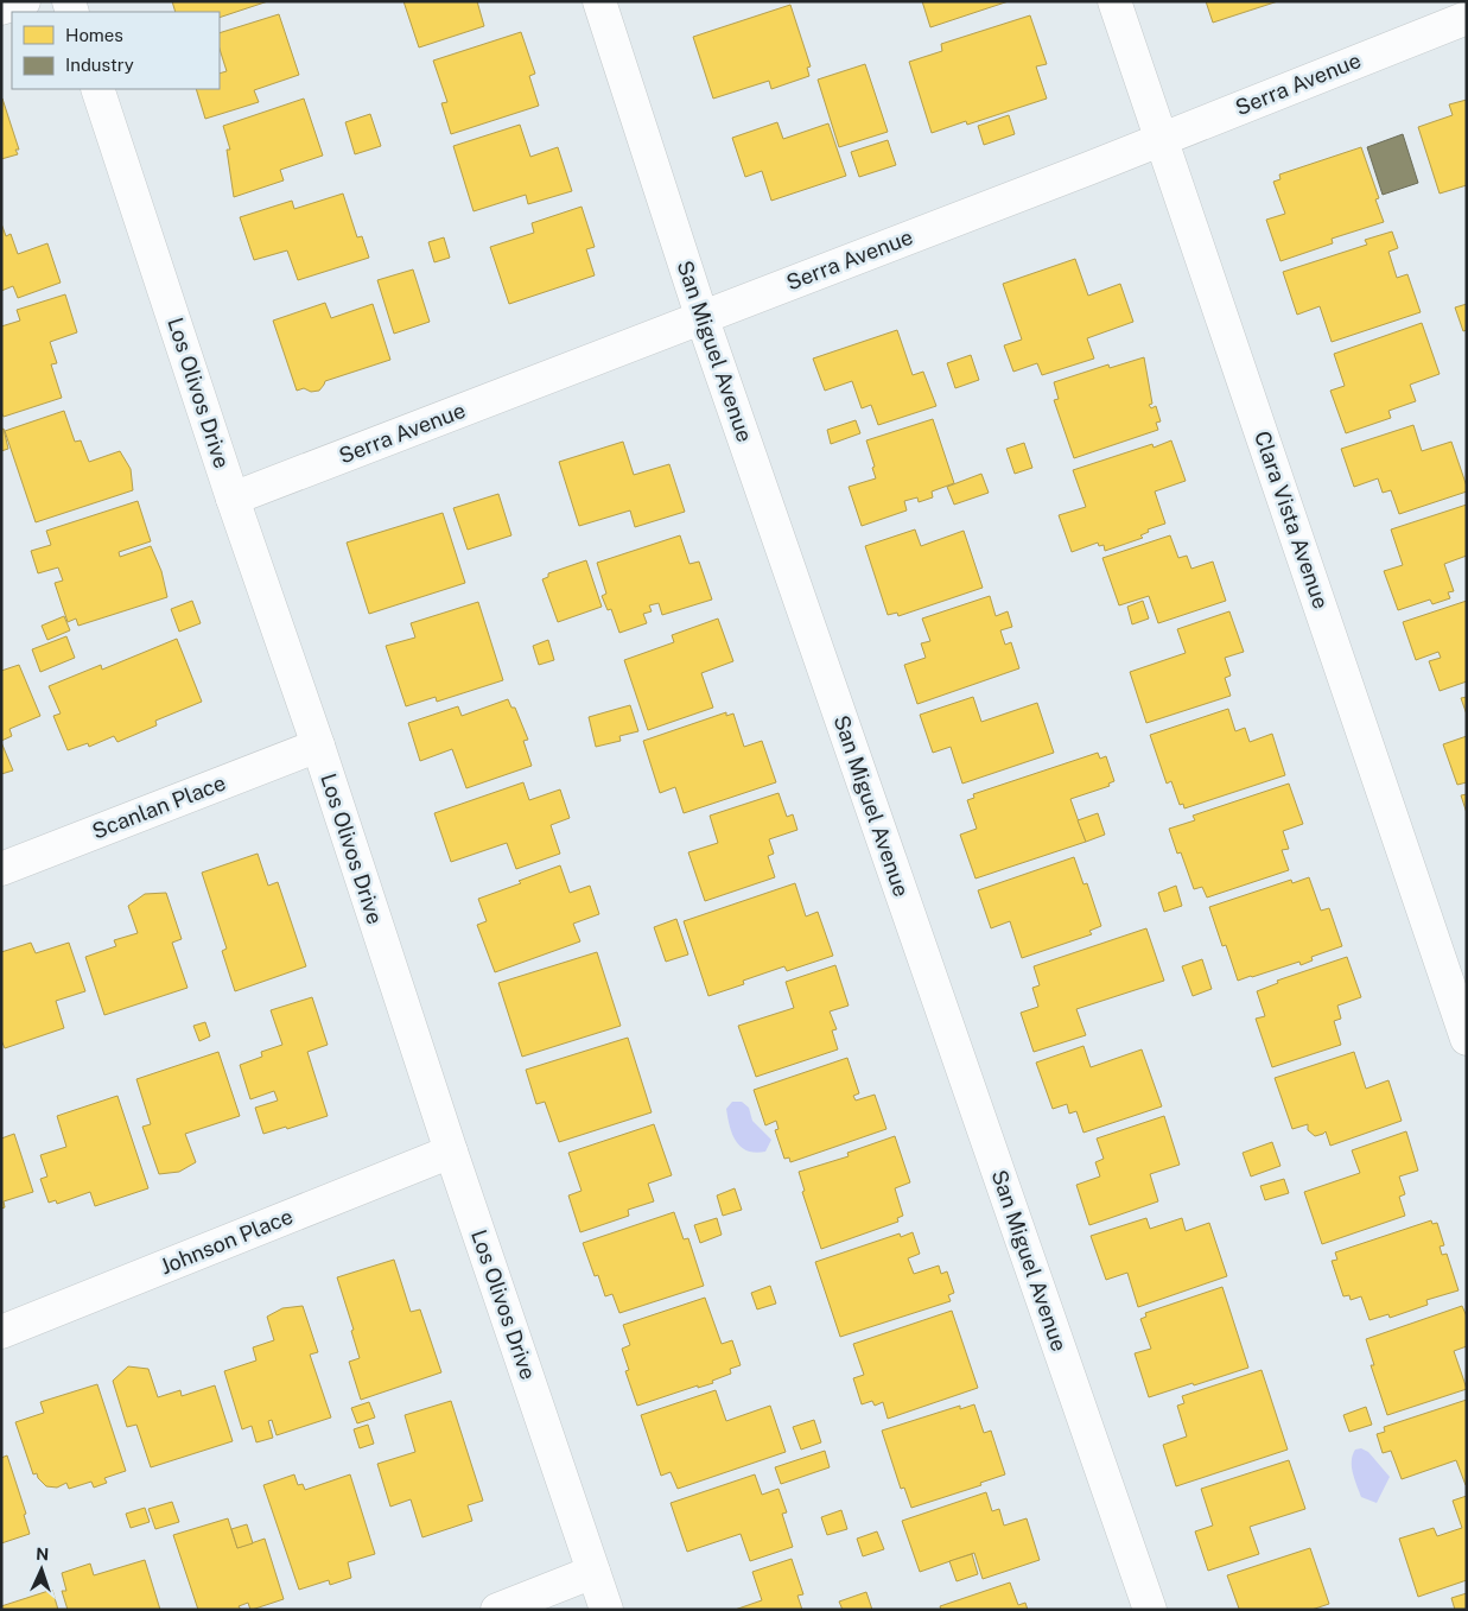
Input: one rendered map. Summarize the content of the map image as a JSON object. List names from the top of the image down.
{
  "streets": {
    "street": [
      "Serra Avenue",
      "San Miguel Avenue",
      "Los Olivos Drive",
      "Clara Vista Avenue",
      "Scanlan Place",
      "Johnson Place"
    ]
  },
  "crossings": [
    ["Serra Avenue", "San Miguel Avenue"],
    ["Serra Avenue", "Los Olivos Drive"],
    ["Serra Avenue", "Clara Vista Avenue"],
    ["Los Olivos Drive", "Scanlan Place"],
    ["Los Olivos Drive", "Johnson Place"]
  ],
  "legend": ["Homes", "Industry"],
  "north": "top"
}
